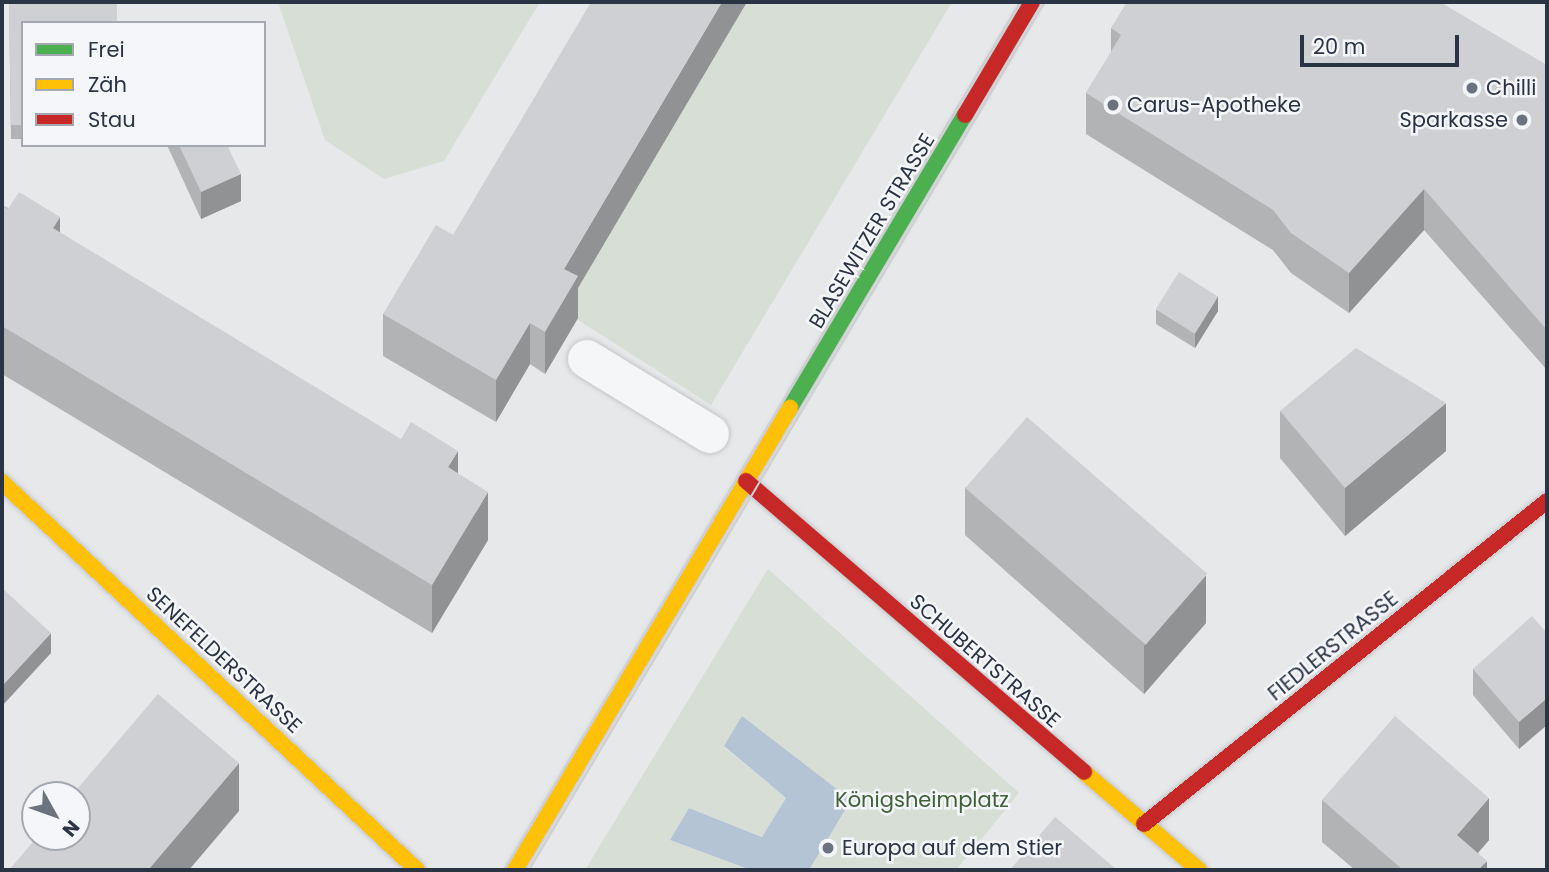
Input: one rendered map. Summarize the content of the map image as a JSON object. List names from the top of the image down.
{
  "streets": {
    "street": [
      "BLASEWITZER STRASSE",
      "FIEDLERSTRASSE",
      "SENEFELDERSTRASSE",
      "SCHUBERTSTRASSE"
    ]
  },
  "crossings": [
    ["BLASEWITZER STRASSE", "SCHUBERTSTRASSE"],
    ["FIEDLERSTRASSE", "SCHUBERTSTRASSE"]
  ],
  "parks": ["Königsheimplatz"],
  "places": [
    "Chilli",
    "Carus-Apotheke",
    "Sparkasse",
    "Europa auf dem Stier"
  ],
  "legend": ["Frei", "Zäh", "Stau"],
  "scale_bar": "20 m",
  "north": "bottom right"
}
